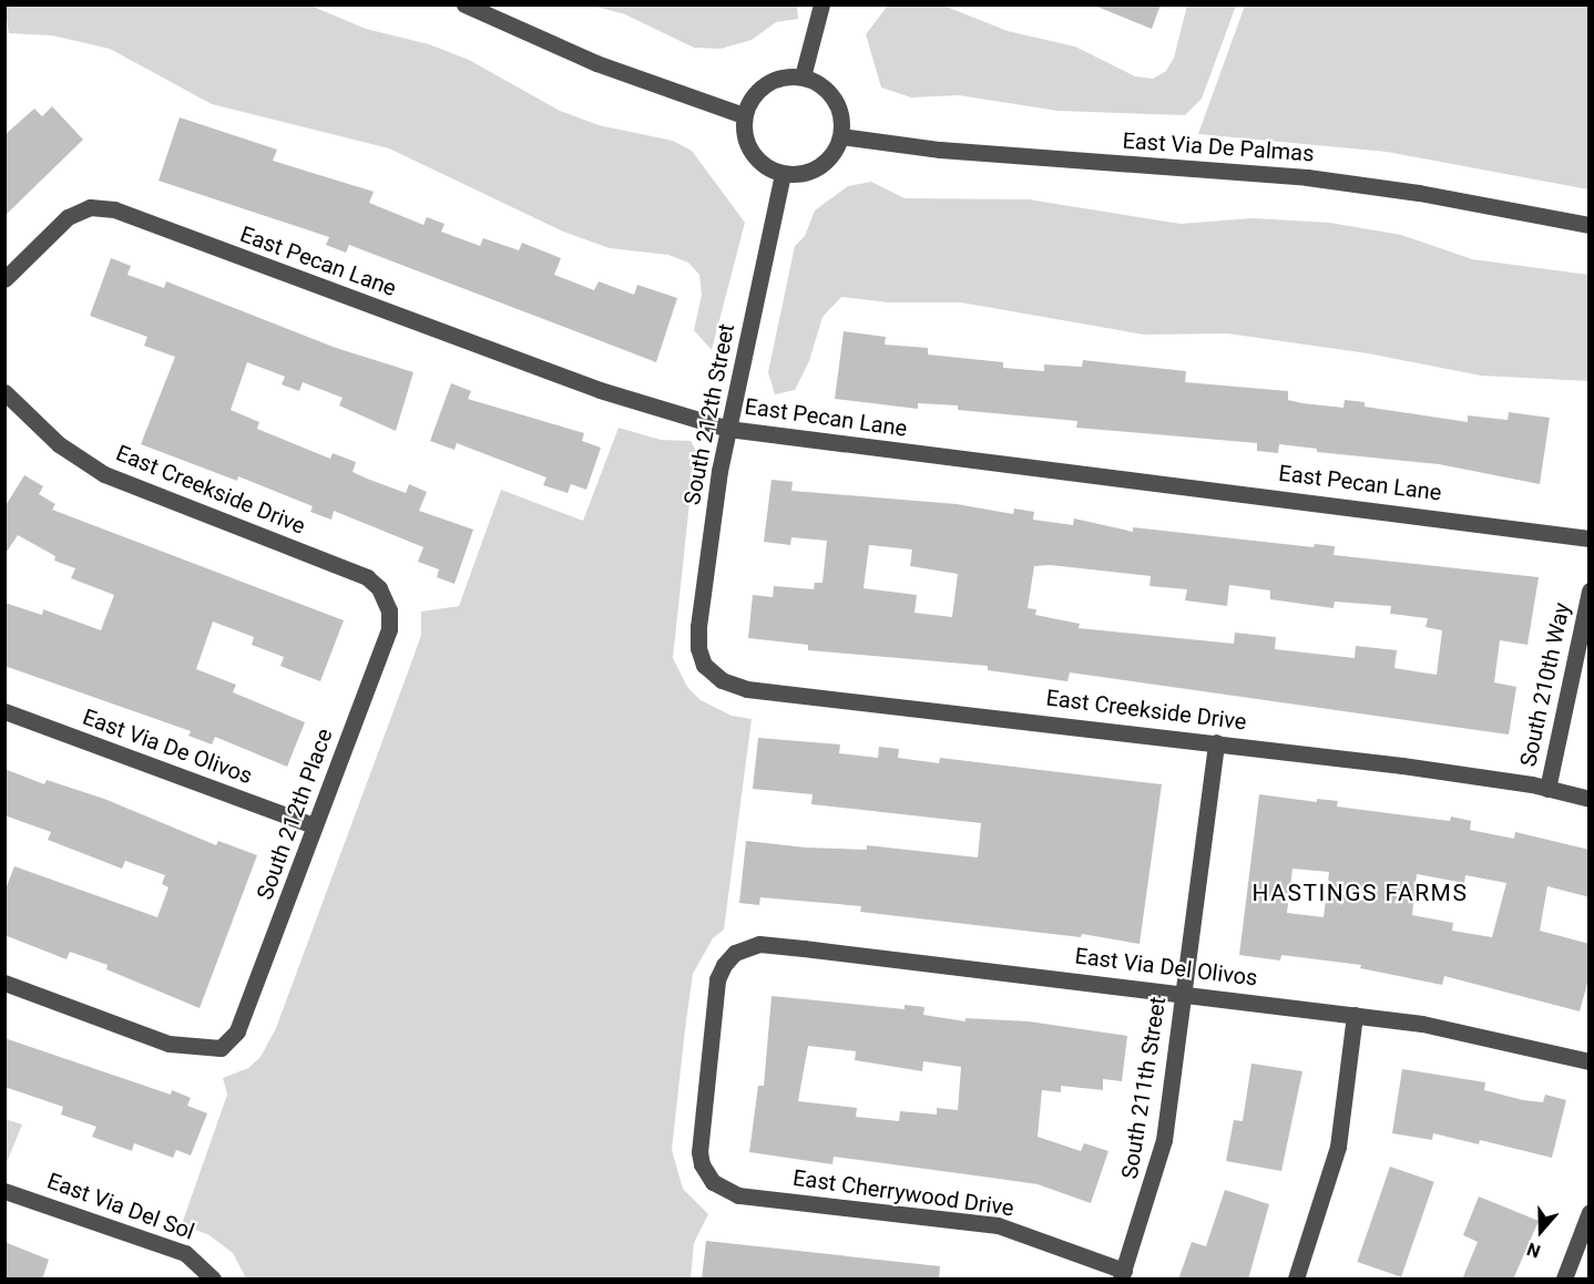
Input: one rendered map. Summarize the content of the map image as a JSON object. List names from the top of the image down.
{
  "streets": {
    "street": [
      "East Via De Palmas",
      "East Pecan Lane",
      "South 212th Street",
      "East Creekside Drive",
      "South 210th Way",
      "East Via De Olivos",
      "South 212th Place",
      "East Via Del Olivos",
      "South 211th Street",
      "East Cherrywood Drive",
      "East Via Del Sol"
    ]
  },
  "crossings": [
    ["East Via De Palmas", "South 212th Street"],
    ["East Pecan Lane", "South 212th Street"],
    ["South 212th Street", "East Creekside Drive"],
    ["East Creekside Drive", "South 210th Way"],
    ["East Creekside Drive", "South 212th Place"],
    ["East Creekside Drive", "South 211th Street"],
    ["East Via De Olivos", "South 212th Place"],
    ["East Via Del Olivos", "South 211th Street"],
    ["East Via Del Olivos", "East Cherrywood Drive"],
    ["South 211th Street", "East Cherrywood Drive"]
  ],
  "districts": ["HASTINGS FARMS"],
  "north": "bottom"
}
